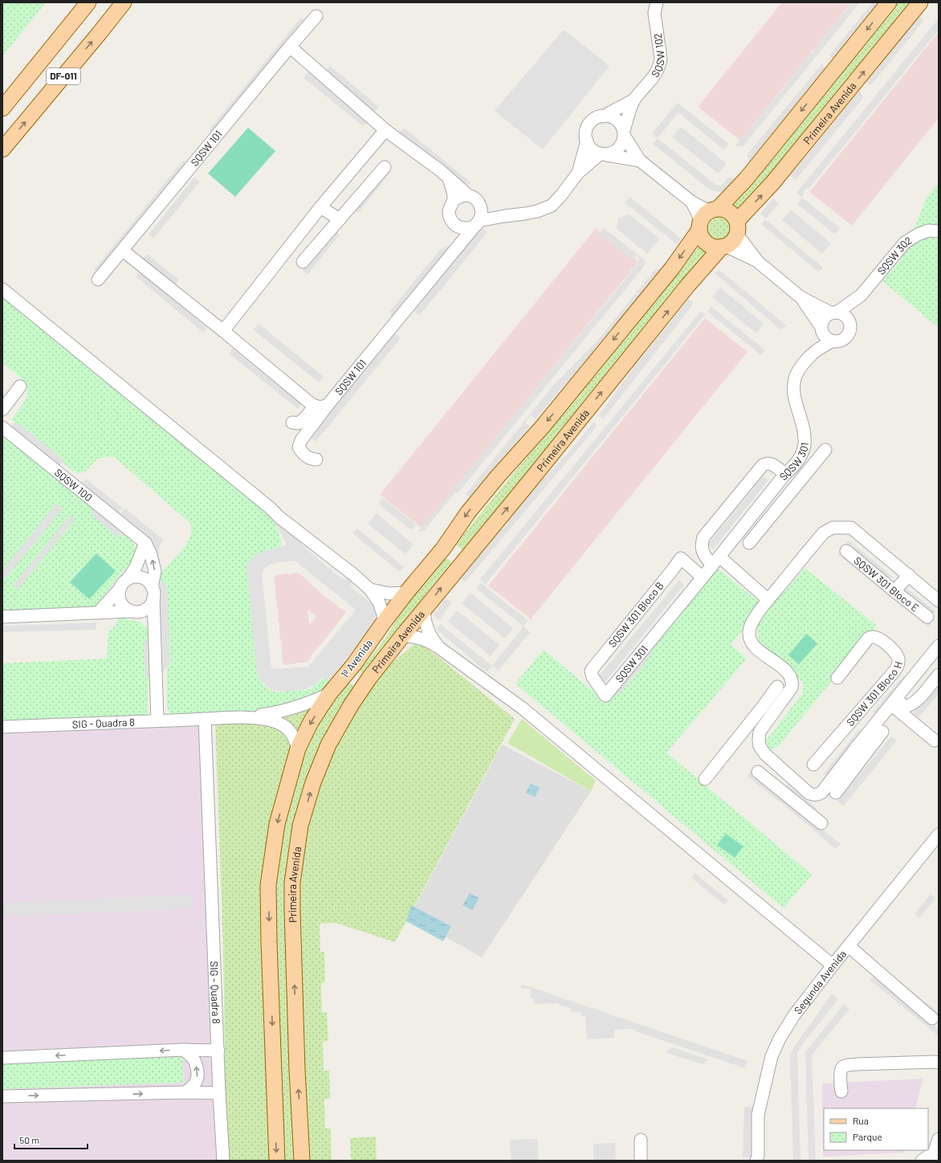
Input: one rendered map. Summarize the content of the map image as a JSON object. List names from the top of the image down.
{
  "streets": {
    "main road": ["DF-011", "Primeira Avenida", "1ª Avenida"],
    "street": [
      "SQSW 102",
      "SQSW 101",
      "SQSW 302",
      "SQSW 301",
      "SQSW 100",
      "SQSW 301 Bloco E",
      "SQSW 301 Bloco B",
      "SQSW 301 Bloco H",
      "SIG - Quadra 8",
      "Segunda Avenida"
    ]
  },
  "crossings": [
    ["SQSW 302", "SQSW 301"],
    ["SQSW 301", "SQSW 301 Bloco B"],
    ["1ª Avenida", "SIG - Quadra 8"]
  ],
  "legend": ["Rua", "Parque"],
  "scale_bar": "50 m"
}
